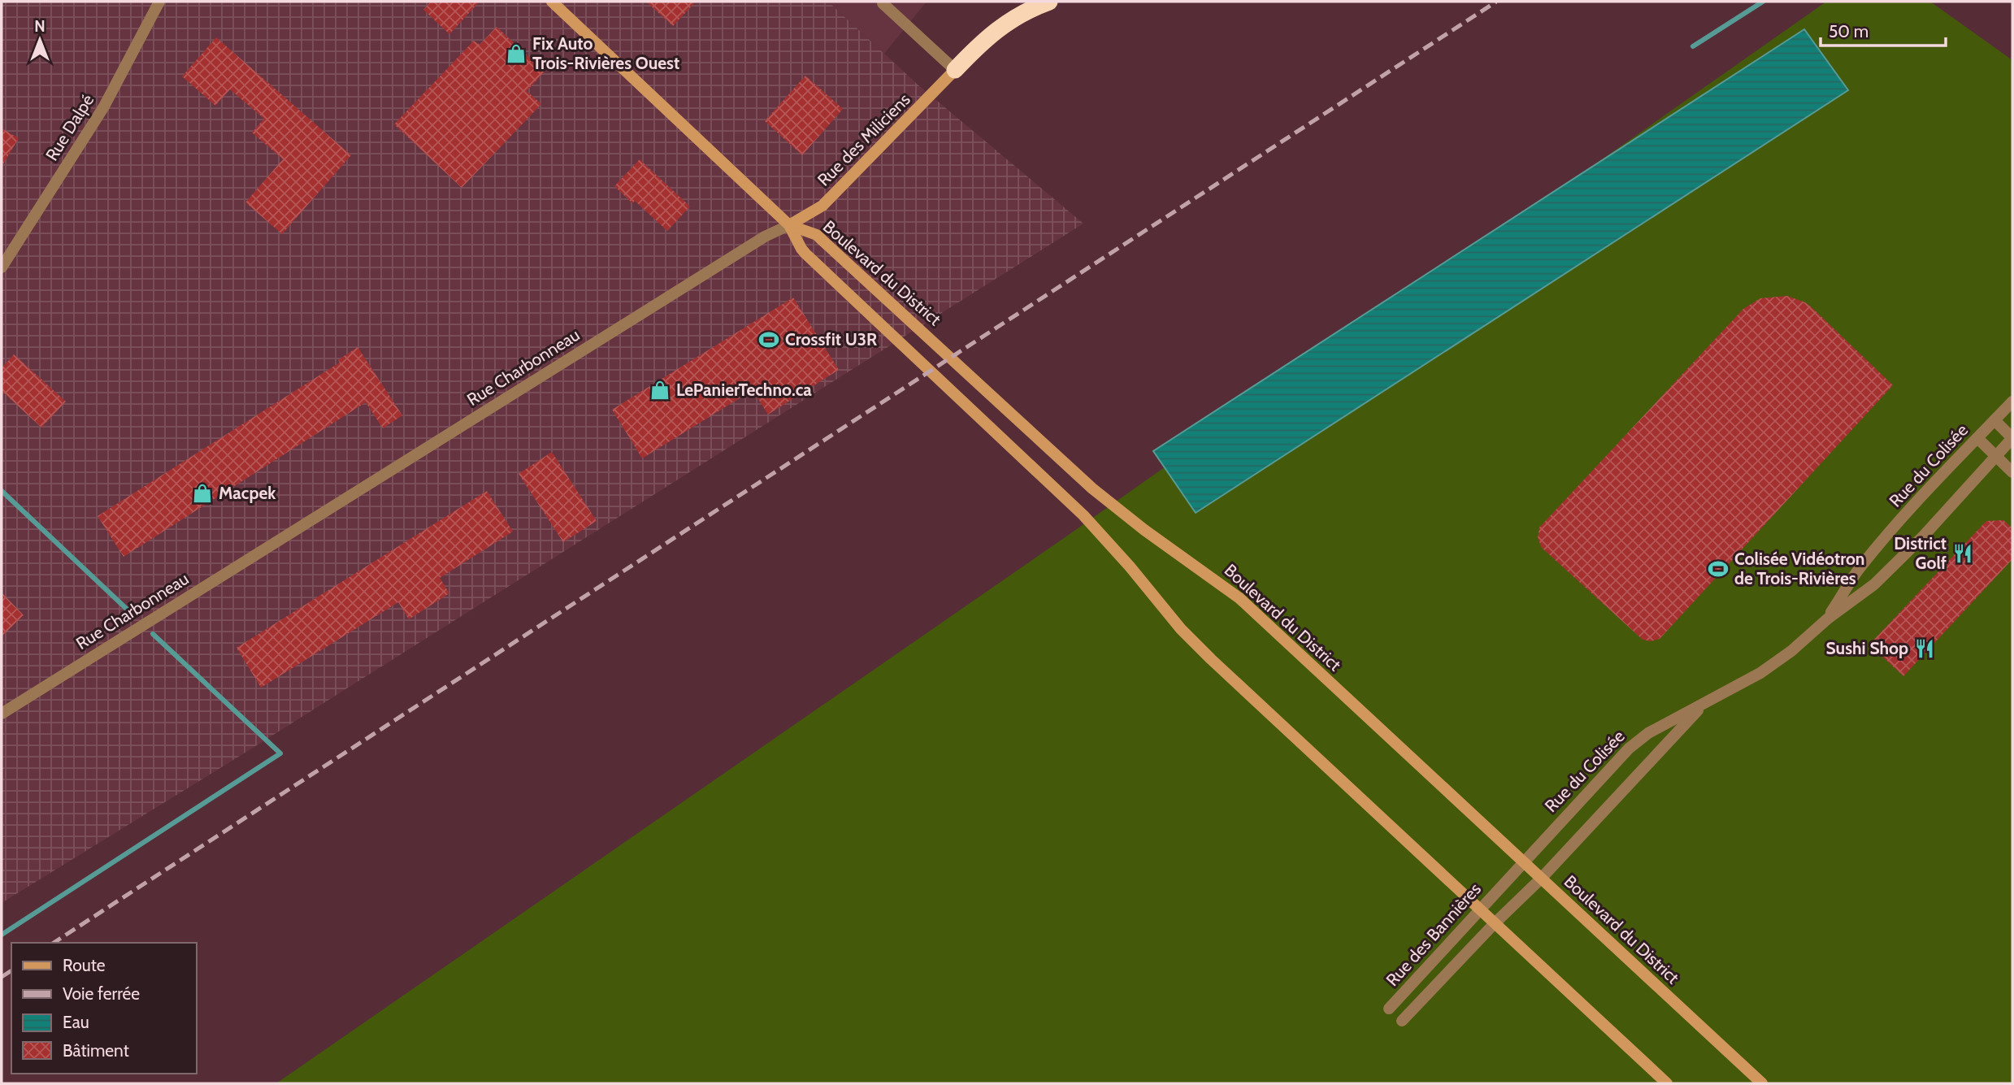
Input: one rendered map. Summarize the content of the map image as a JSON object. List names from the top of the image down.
{
  "streets": {
    "street": [
      "Rue Dalpé",
      "Rue des Miliciens",
      "Boulevard du District",
      "Rue Charbonneau",
      "Rue du Colisée",
      "Rue des Bannières"
    ]
  },
  "crossings": [
    ["Rue des Miliciens", "Boulevard du District"],
    ["Rue des Miliciens", "Rue Charbonneau"],
    ["Boulevard du District", "Rue Charbonneau"],
    ["Boulevard du District", "Rue du Colisée"],
    ["Boulevard du District", "Rue des Bannières"],
    ["Rue du Colisée", "Rue des Bannières"]
  ],
  "places": {
    "shop": ["Fix Auto Trois-Rivières Ouest", "LePanierTechno.ca", "Macpek"],
    "sports": ["Crossfit U3R", "Colisée Vidéotron de Trois-Rivières"],
    "restaurant": ["District Golf", "Sushi Shop"]
  },
  "legend": [
    "Route",
    "Voie ferrée",
    "Eau",
    "Bâtiment"
  ],
  "scale_bar": "50 m",
  "north": "top"
}
